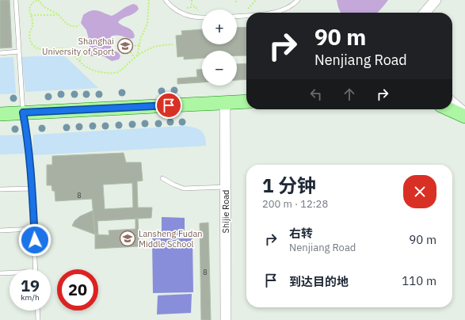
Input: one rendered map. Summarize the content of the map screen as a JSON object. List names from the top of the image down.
{
  "streets": {
    "street": ["Shijie Road"]
  },
  "places": {
    "school or university": ["Shanghai University of Sport", "Lansheng Fudan Middle School"]
  },
  "house_numbers": ["8", "8"],
  "page": {
    "map_buttons": ["+", "−"],
    "turn": ["90 m", "Nenjiang Road"],
    "heading": ["1 分钟", "200 m · 12:28"],
    "list": [
      {
        "name": "右转",
        "note": "Nenjiang Road",
        "value": "90 m"
      },
      {
        "name": "到达目的地",
        "value": "110 m"
      }
    ],
    "speed": "19 km/h",
    "limit": "20"
  }
}
